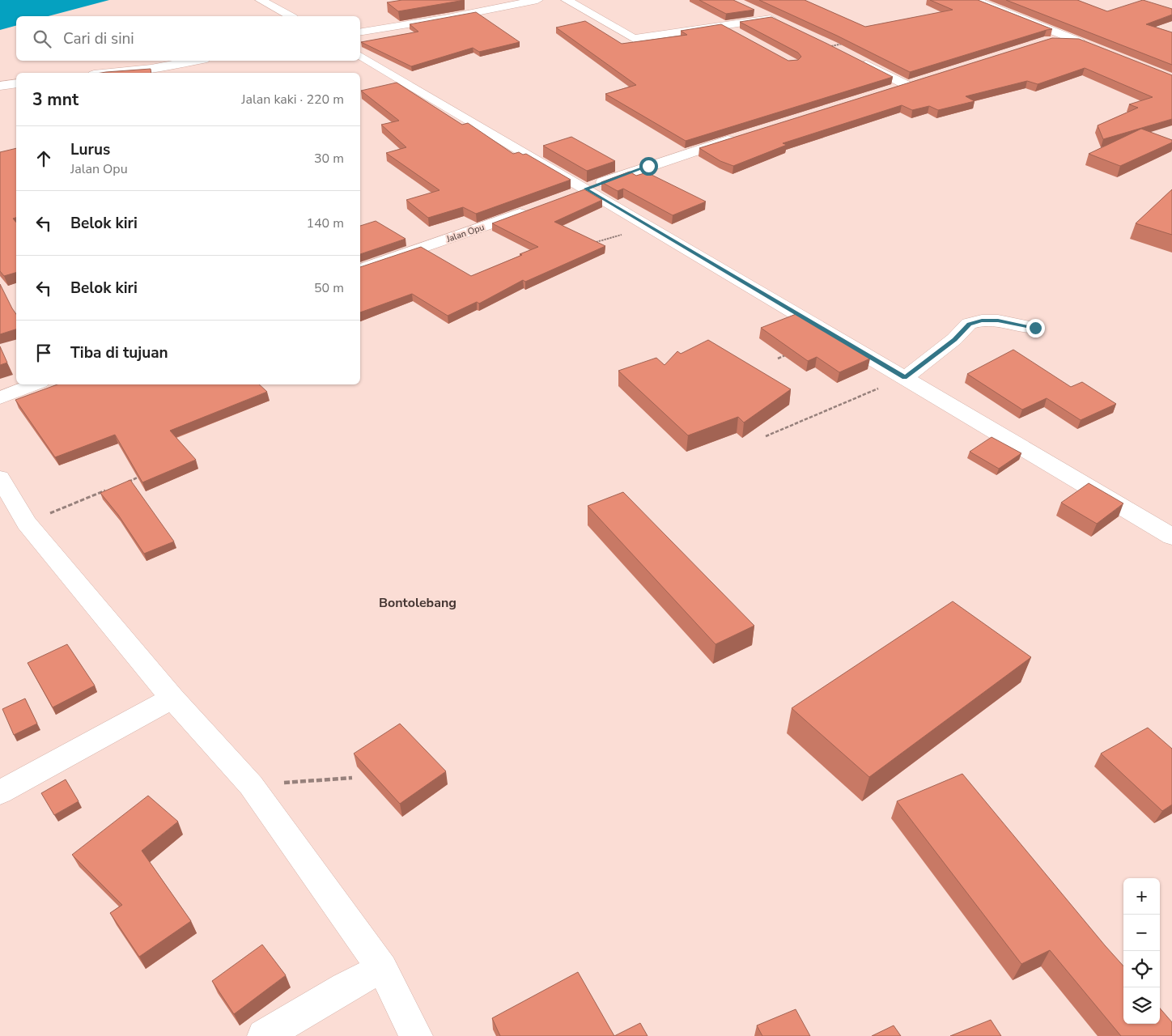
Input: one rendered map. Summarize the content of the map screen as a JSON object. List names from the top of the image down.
{
  "streets": {
    "street": ["Jalan Opu"]
  },
  "districts": ["Bontolebang"],
  "page": {
    "search": "Cari di sini",
    "heading": ["3 mnt", "Jalan kaki · 220 m"],
    "list": [
      ["Lurus", "Jalan Opu", "30 m"],
      ["Belok kiri", "140 m"],
      ["Belok kiri", "50 m"],
      "Tiba di tujuan"
    ],
    "map_buttons": ["+", "−"]
  }
}
